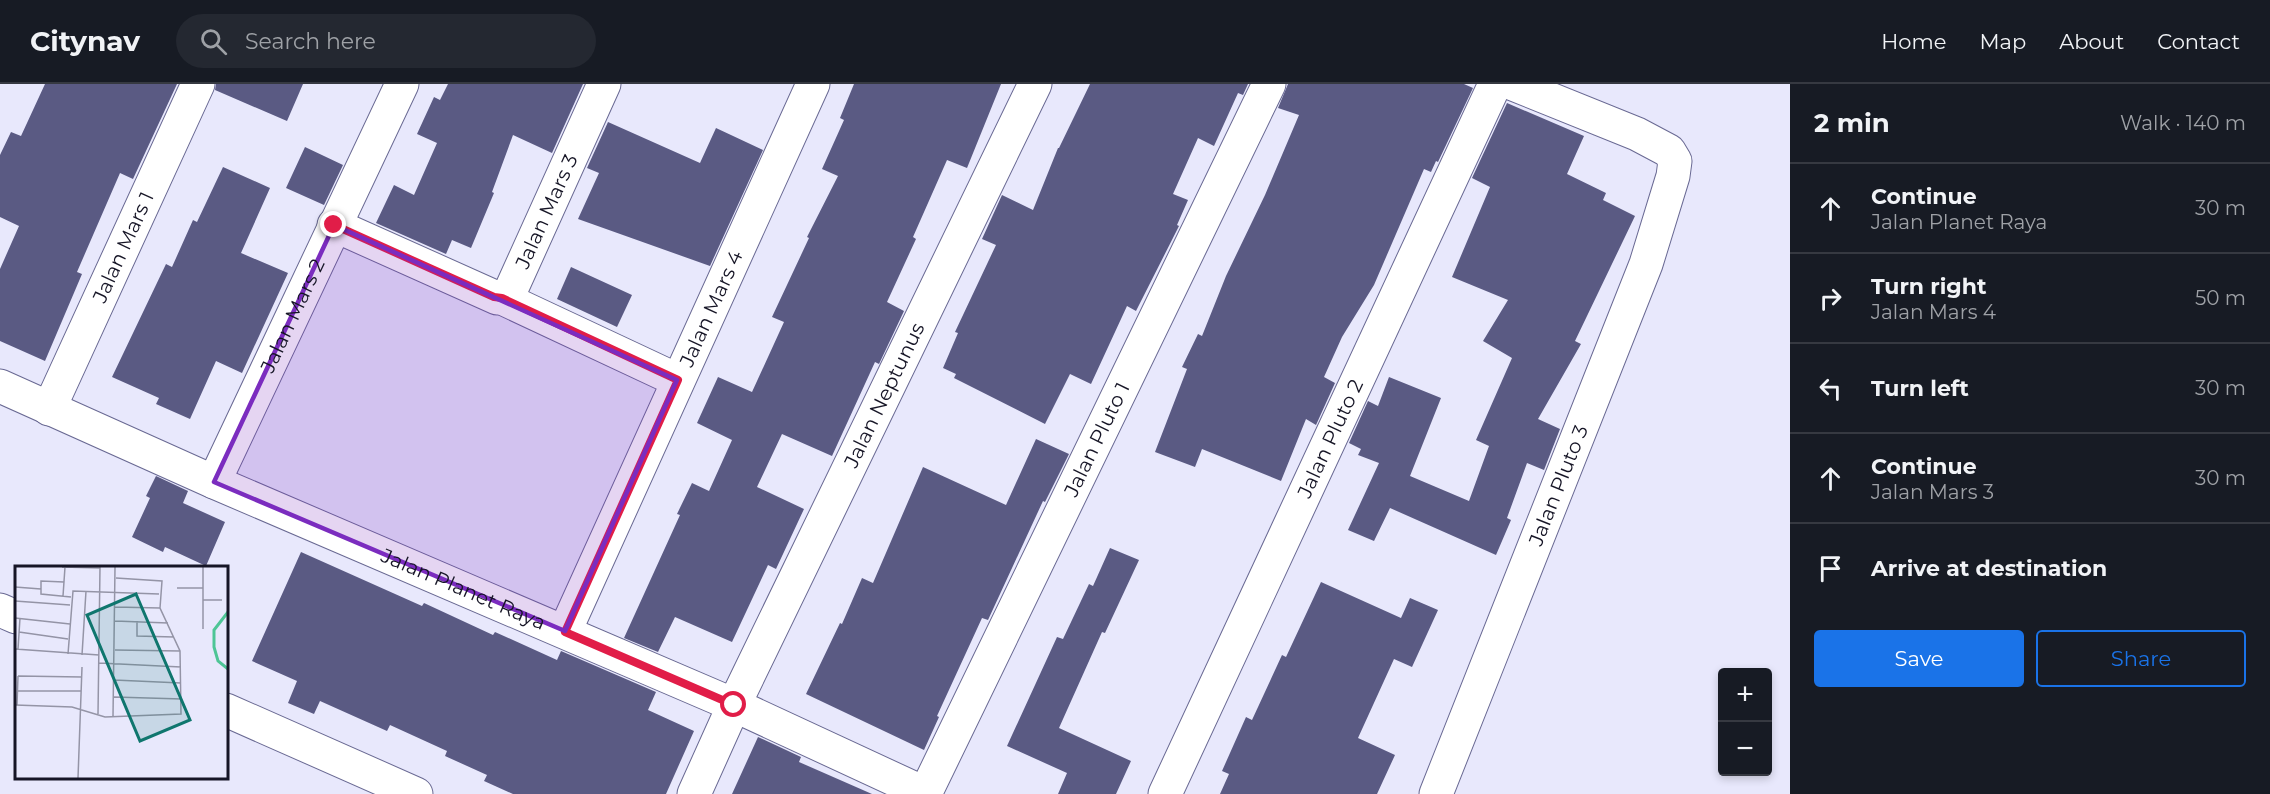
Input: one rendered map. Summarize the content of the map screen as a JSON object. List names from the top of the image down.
{
  "streets": {
    "street": [
      "Jalan Mars 3",
      "Jalan Mars 1",
      "Jalan Mars 4",
      "Jalan Mars 2",
      "Jalan Neptunus",
      "Jalan Pluto 1",
      "Jalan Pluto 2",
      "Jalan Pluto 3",
      "Jalan Planet Raya"
    ]
  },
  "crossings": [
    ["Jalan Mars 1", "Jalan Planet Raya"],
    ["Jalan Mars 4", "Jalan Planet Raya"],
    ["Jalan Mars 2", "Jalan Planet Raya"],
    ["Jalan Neptunus", "Jalan Planet Raya"],
    ["Jalan Pluto 1", "Jalan Planet Raya"]
  ],
  "page": {
    "header": "Citynav",
    "search": "Search here",
    "nav": [
      "Home",
      "Map",
      "About",
      "Contact"
    ],
    "heading": ["2 min", "Walk · 140 m"],
    "list": [
      ["Continue", "Jalan Planet Raya", "30 m"],
      ["Turn right", "Jalan Mars 4", "50 m"],
      ["Turn left", "30 m"],
      ["Continue", "Jalan Mars 3", "30 m"],
      "Arrive at destination"
    ],
    "buttons": ["Save", "Share"],
    "map_buttons": ["+", "−"]
  }
}
